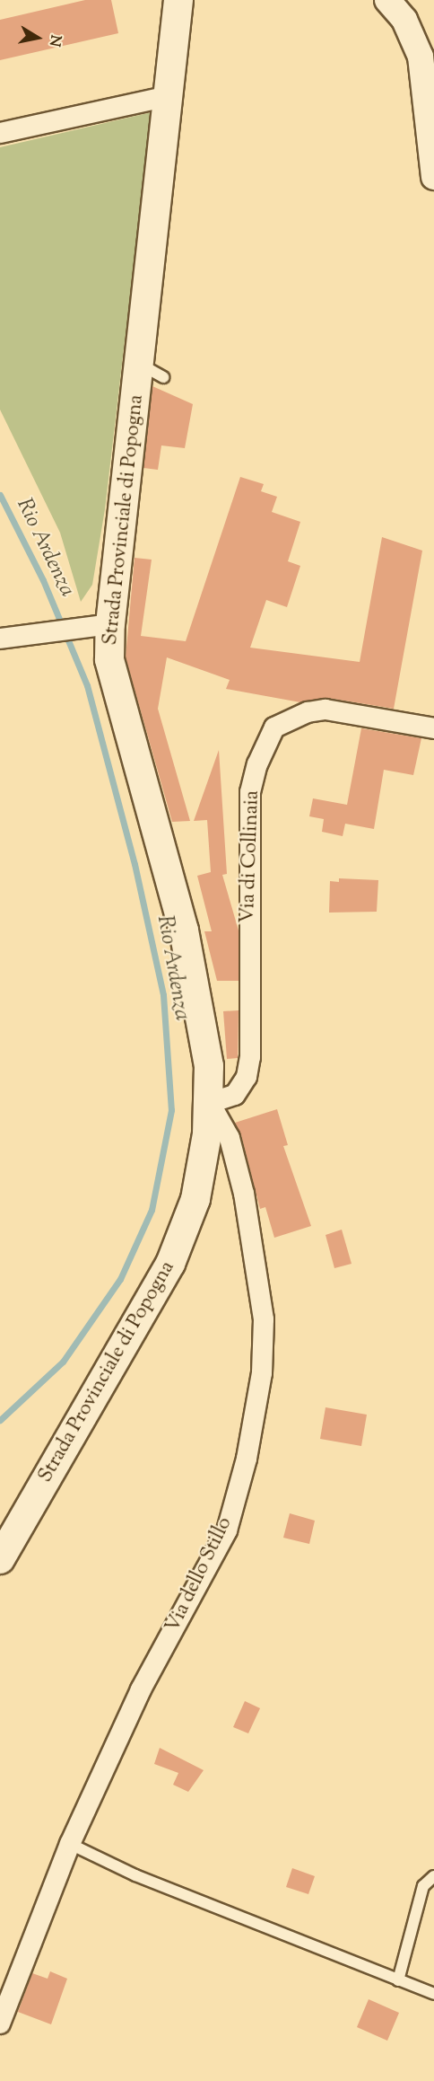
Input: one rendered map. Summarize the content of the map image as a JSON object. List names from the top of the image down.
{
  "streets": {
    "main road": ["Strada Provinciale di Popogna"],
    "street": ["Via di Collinaia", "Via dello Stillo"]
  },
  "crossings": [
    ["Strada Provinciale di Popogna", "Via di Collinaia"],
    ["Strada Provinciale di Popogna", "Via dello Stillo"],
    ["Via di Collinaia", "Via dello Stillo"]
  ],
  "water": ["Rio Ardenza"],
  "north": "right"
}
